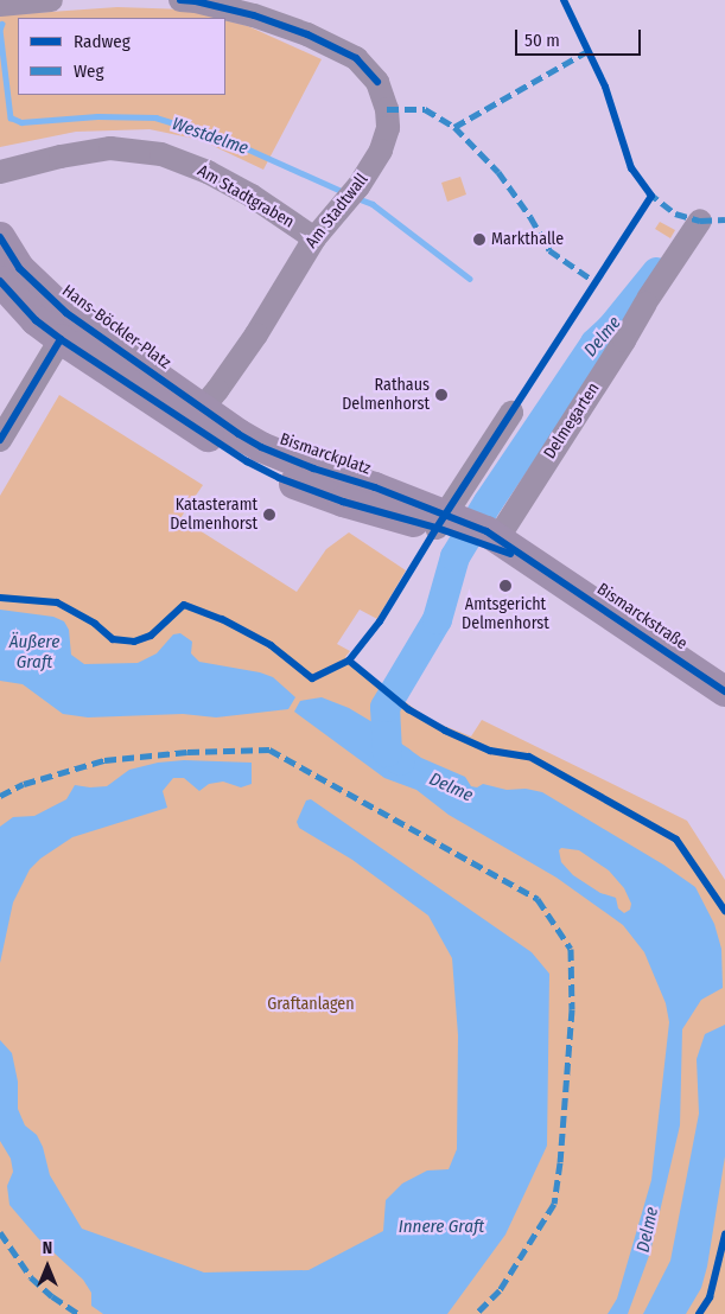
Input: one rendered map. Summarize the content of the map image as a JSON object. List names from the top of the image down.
{
  "streets": {
    "main road": ["Hans-Böckler-Platz", "Bismarckstraße"],
    "street": ["Am Stadtgraben", "Am Stadtwall", "Delmegarten"],
    "cycle path": ["Bismarckplatz"]
  },
  "crossings": [
    ["Am Stadtgraben", "Am Stadtwall"],
    ["Am Stadtwall", "Hans-Böckler-Platz"],
    ["Delmegarten", "Bismarckstraße"]
  ],
  "water": [
    "Westdelme",
    "Delme",
    "Äußere Graft",
    "Innere Graft"
  ],
  "parks": ["Graftanlagen"],
  "places": [
    "Markthalle",
    "Rathaus Delmenhorst",
    "Katasteramt Delmenhorst",
    "Amtsgericht Delmenhorst"
  ],
  "legend": ["Radweg", "Weg"],
  "scale_bar": "50 m",
  "north": "top"
}
